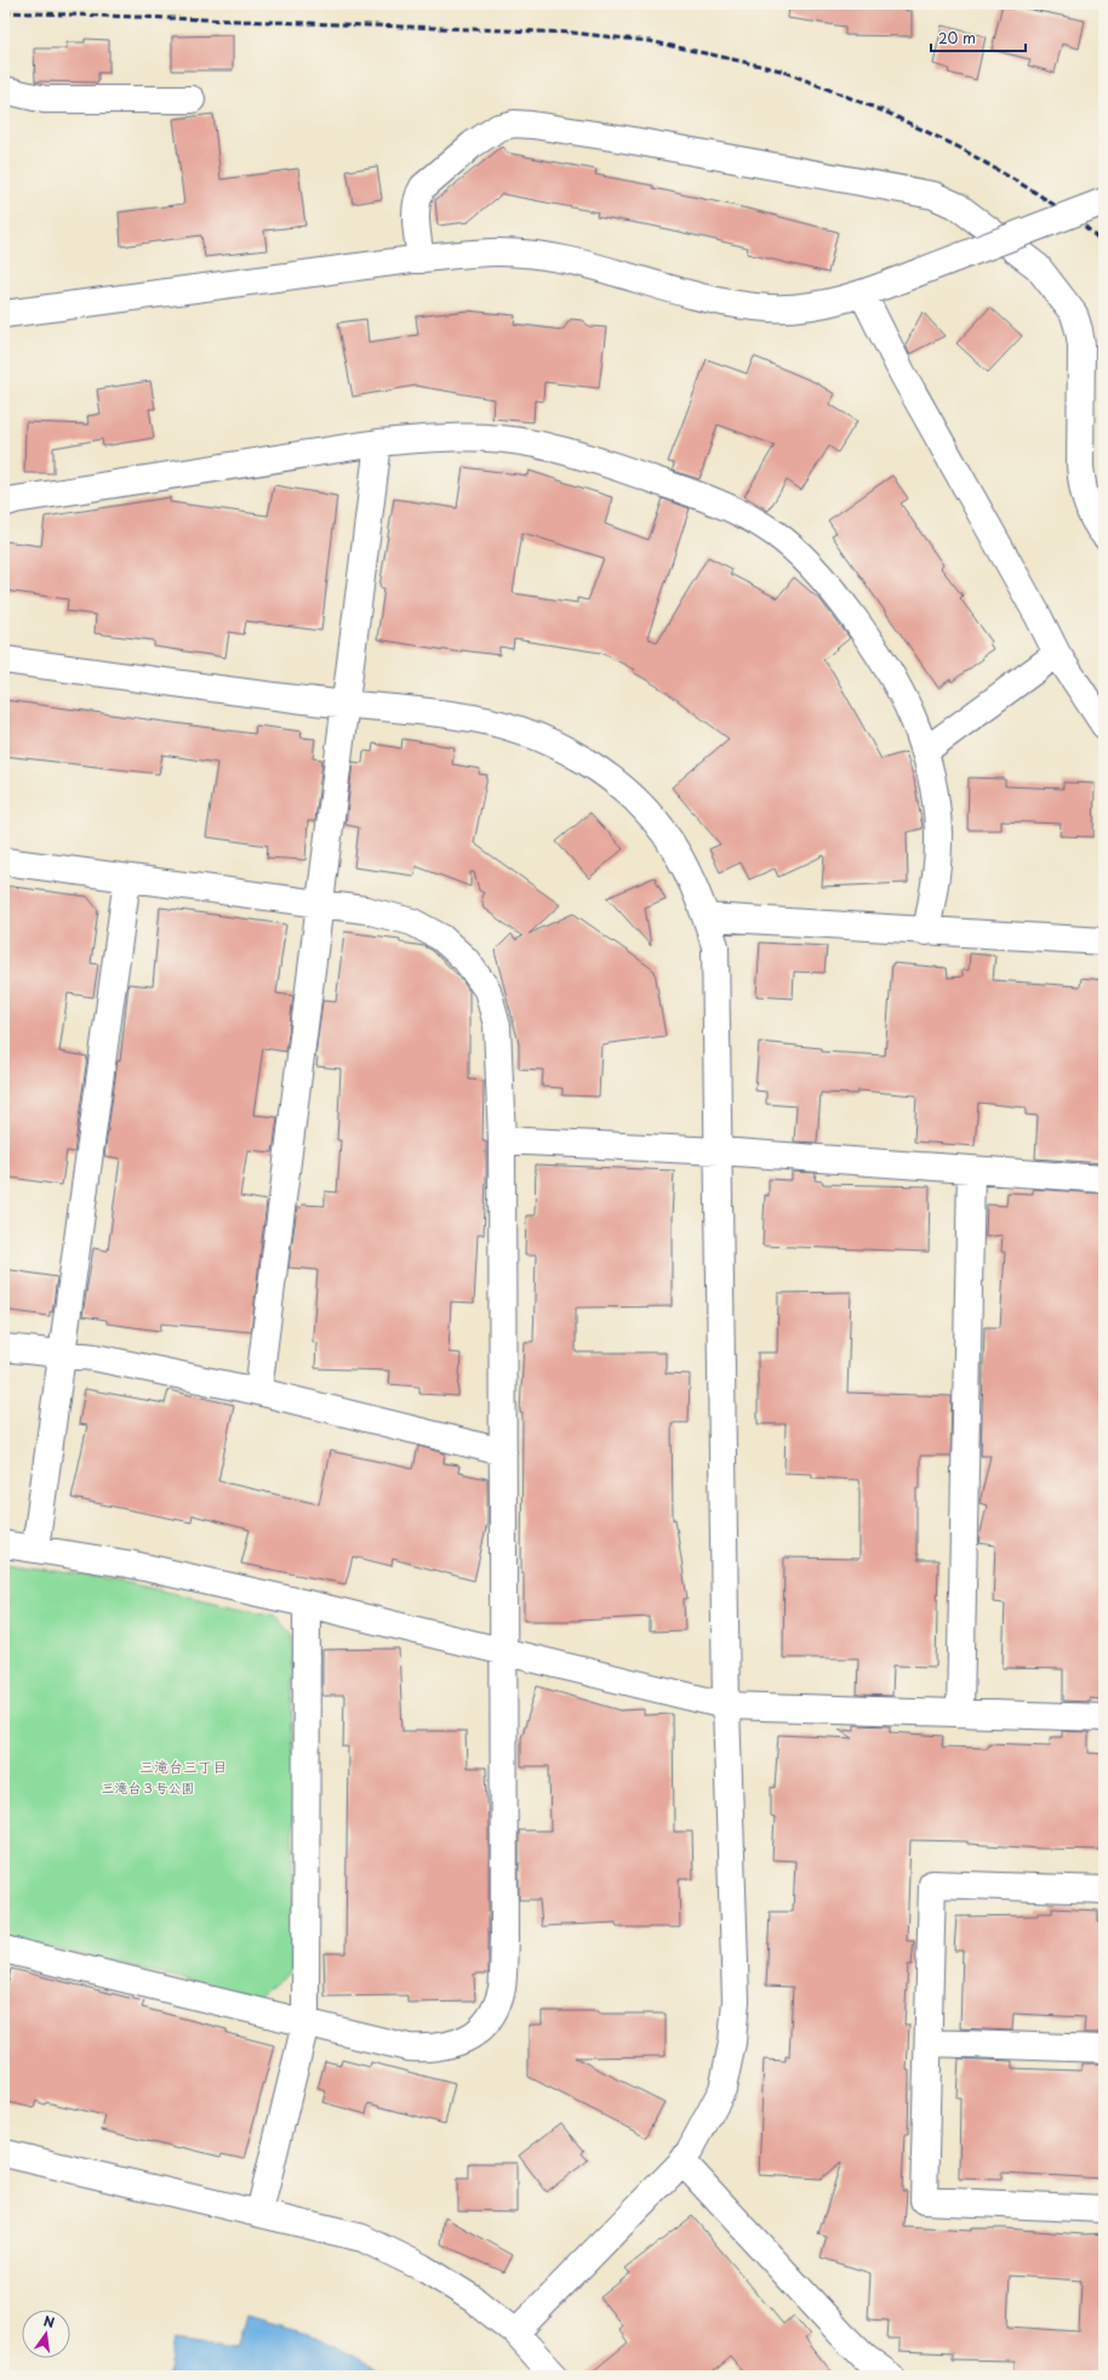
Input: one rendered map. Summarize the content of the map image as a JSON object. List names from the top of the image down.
{
  "districts": ["三滝台三丁目"],
  "parks": ["三滝台３号公園"],
  "scale_bar": "20 m",
  "north": "top"
}
